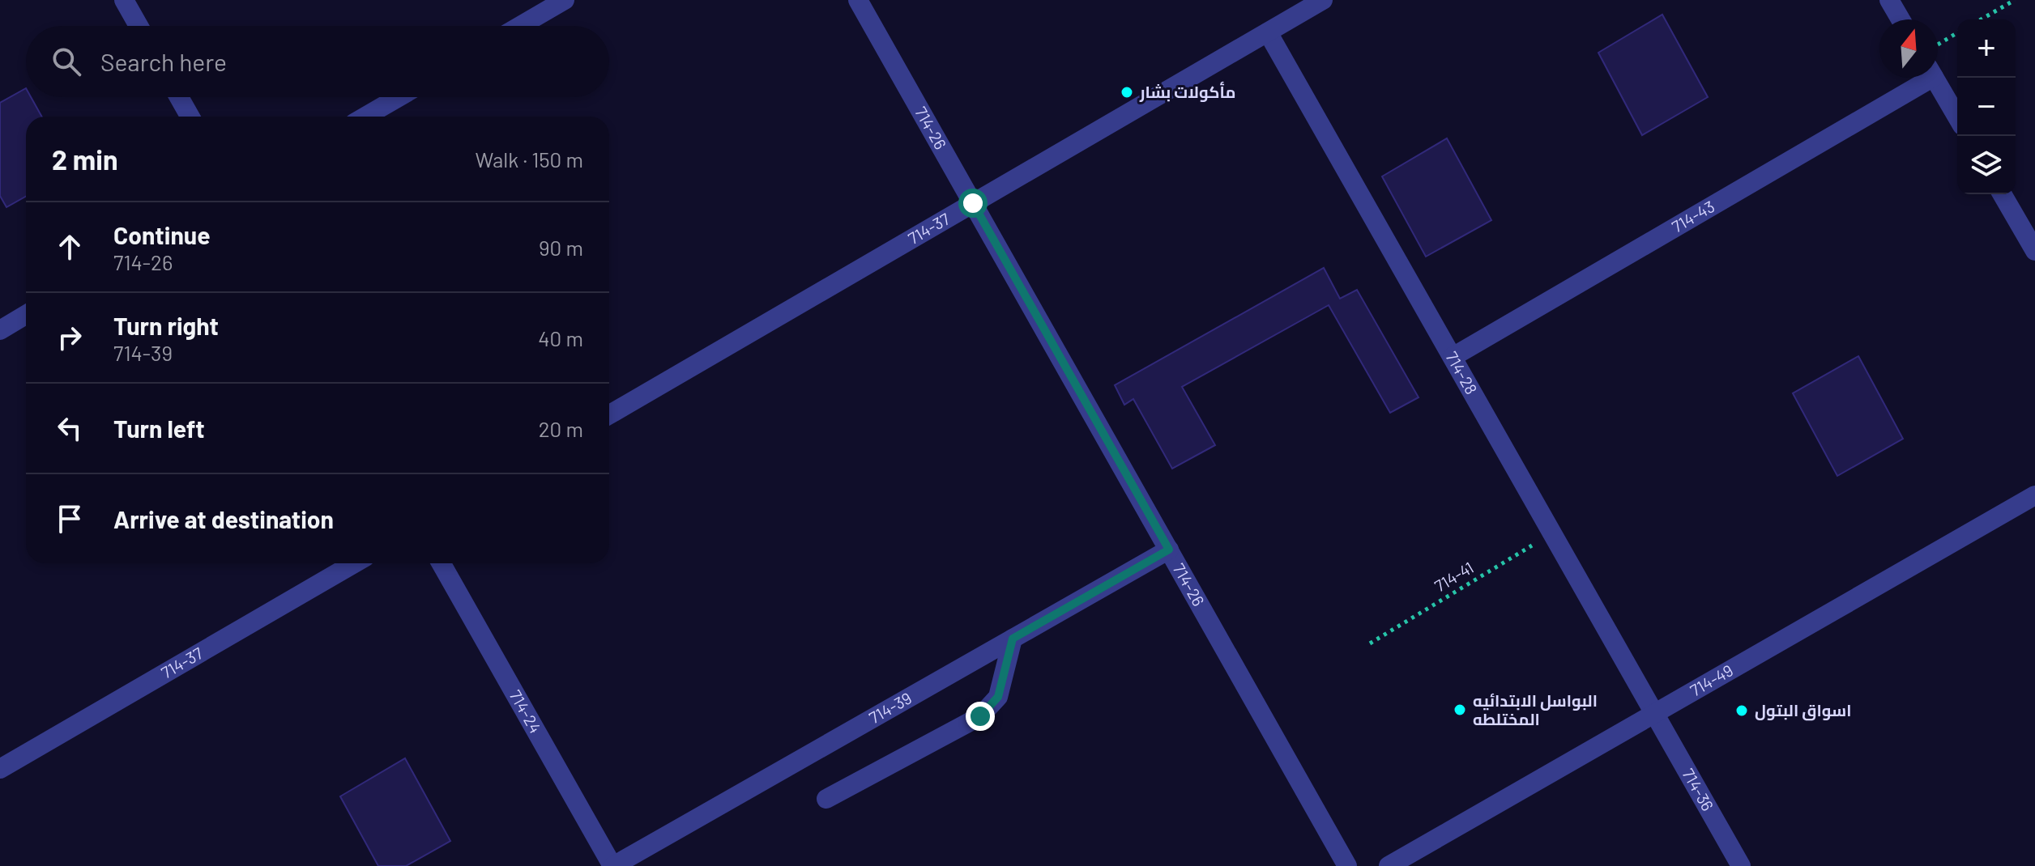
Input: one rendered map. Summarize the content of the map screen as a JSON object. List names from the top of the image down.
{
  "streets": {
    "street": [
      "714-26",
      "714-43",
      "714-37",
      "714-28",
      "714-49",
      "714-39",
      "714-24",
      "714-36"
    ],
    "path": ["714-41"]
  },
  "crossings": [
    ["714-26", "714-37"],
    ["714-26", "714-39"],
    ["714-43", "714-28"],
    ["714-37", "714-28"],
    ["714-28", "714-41"],
    ["714-28", "714-49"],
    ["714-28", "714-36"],
    ["714-49", "714-36"],
    ["714-39", "714-24"]
  ],
  "places": ["مأكولات بشار", "البواسل الابتدائيه المختلطه", "اسواق البتول"],
  "north": "top",
  "page": {
    "map_buttons": ["+", "−"],
    "search": "Search here",
    "heading": ["2 min", "Walk · 150 m"],
    "list": [
      ["Continue", "714-26", "90 m"],
      ["Turn right", "714-39", "40 m"],
      ["Turn left", "20 m"],
      "Arrive at destination"
    ]
  }
}
